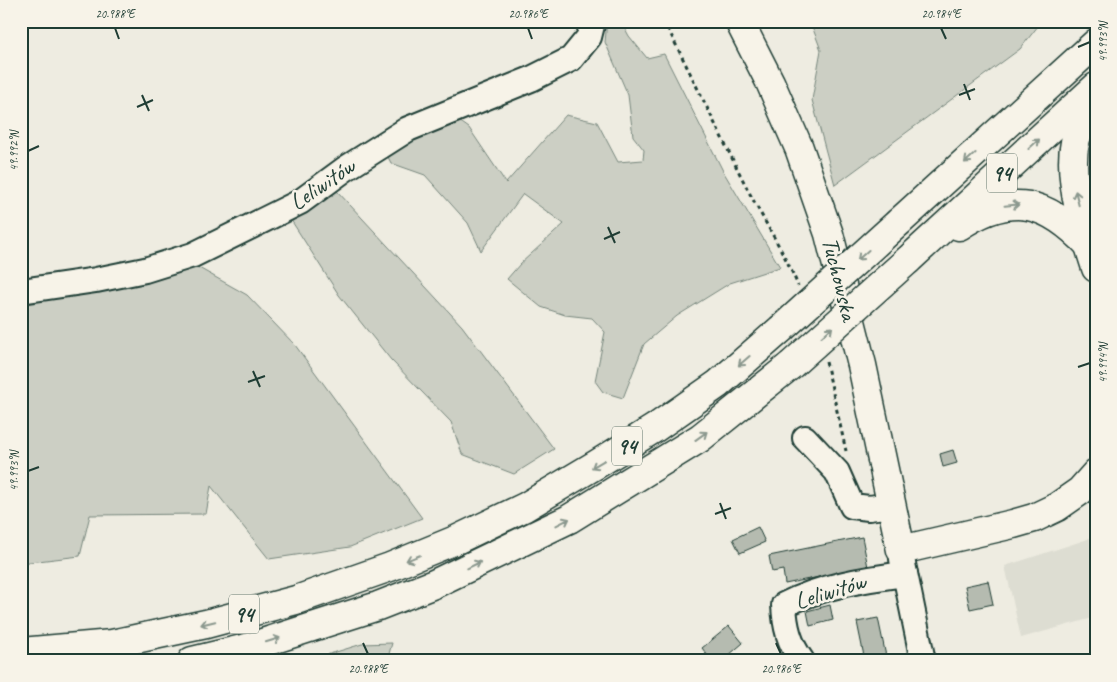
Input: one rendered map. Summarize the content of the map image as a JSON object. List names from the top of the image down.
{
  "streets": {
    "main road": ["94", "Tuchowska"],
    "street": ["Leliwitów"]
  },
  "crossings": [
    ["Leliwitów", "Tuchowska"]
  ],
  "coordinates": [
    "20.988°E",
    "20.986°E",
    "20.984°E",
    "49.993°N",
    "49.992°N",
    "49.994°N"
  ]
}
